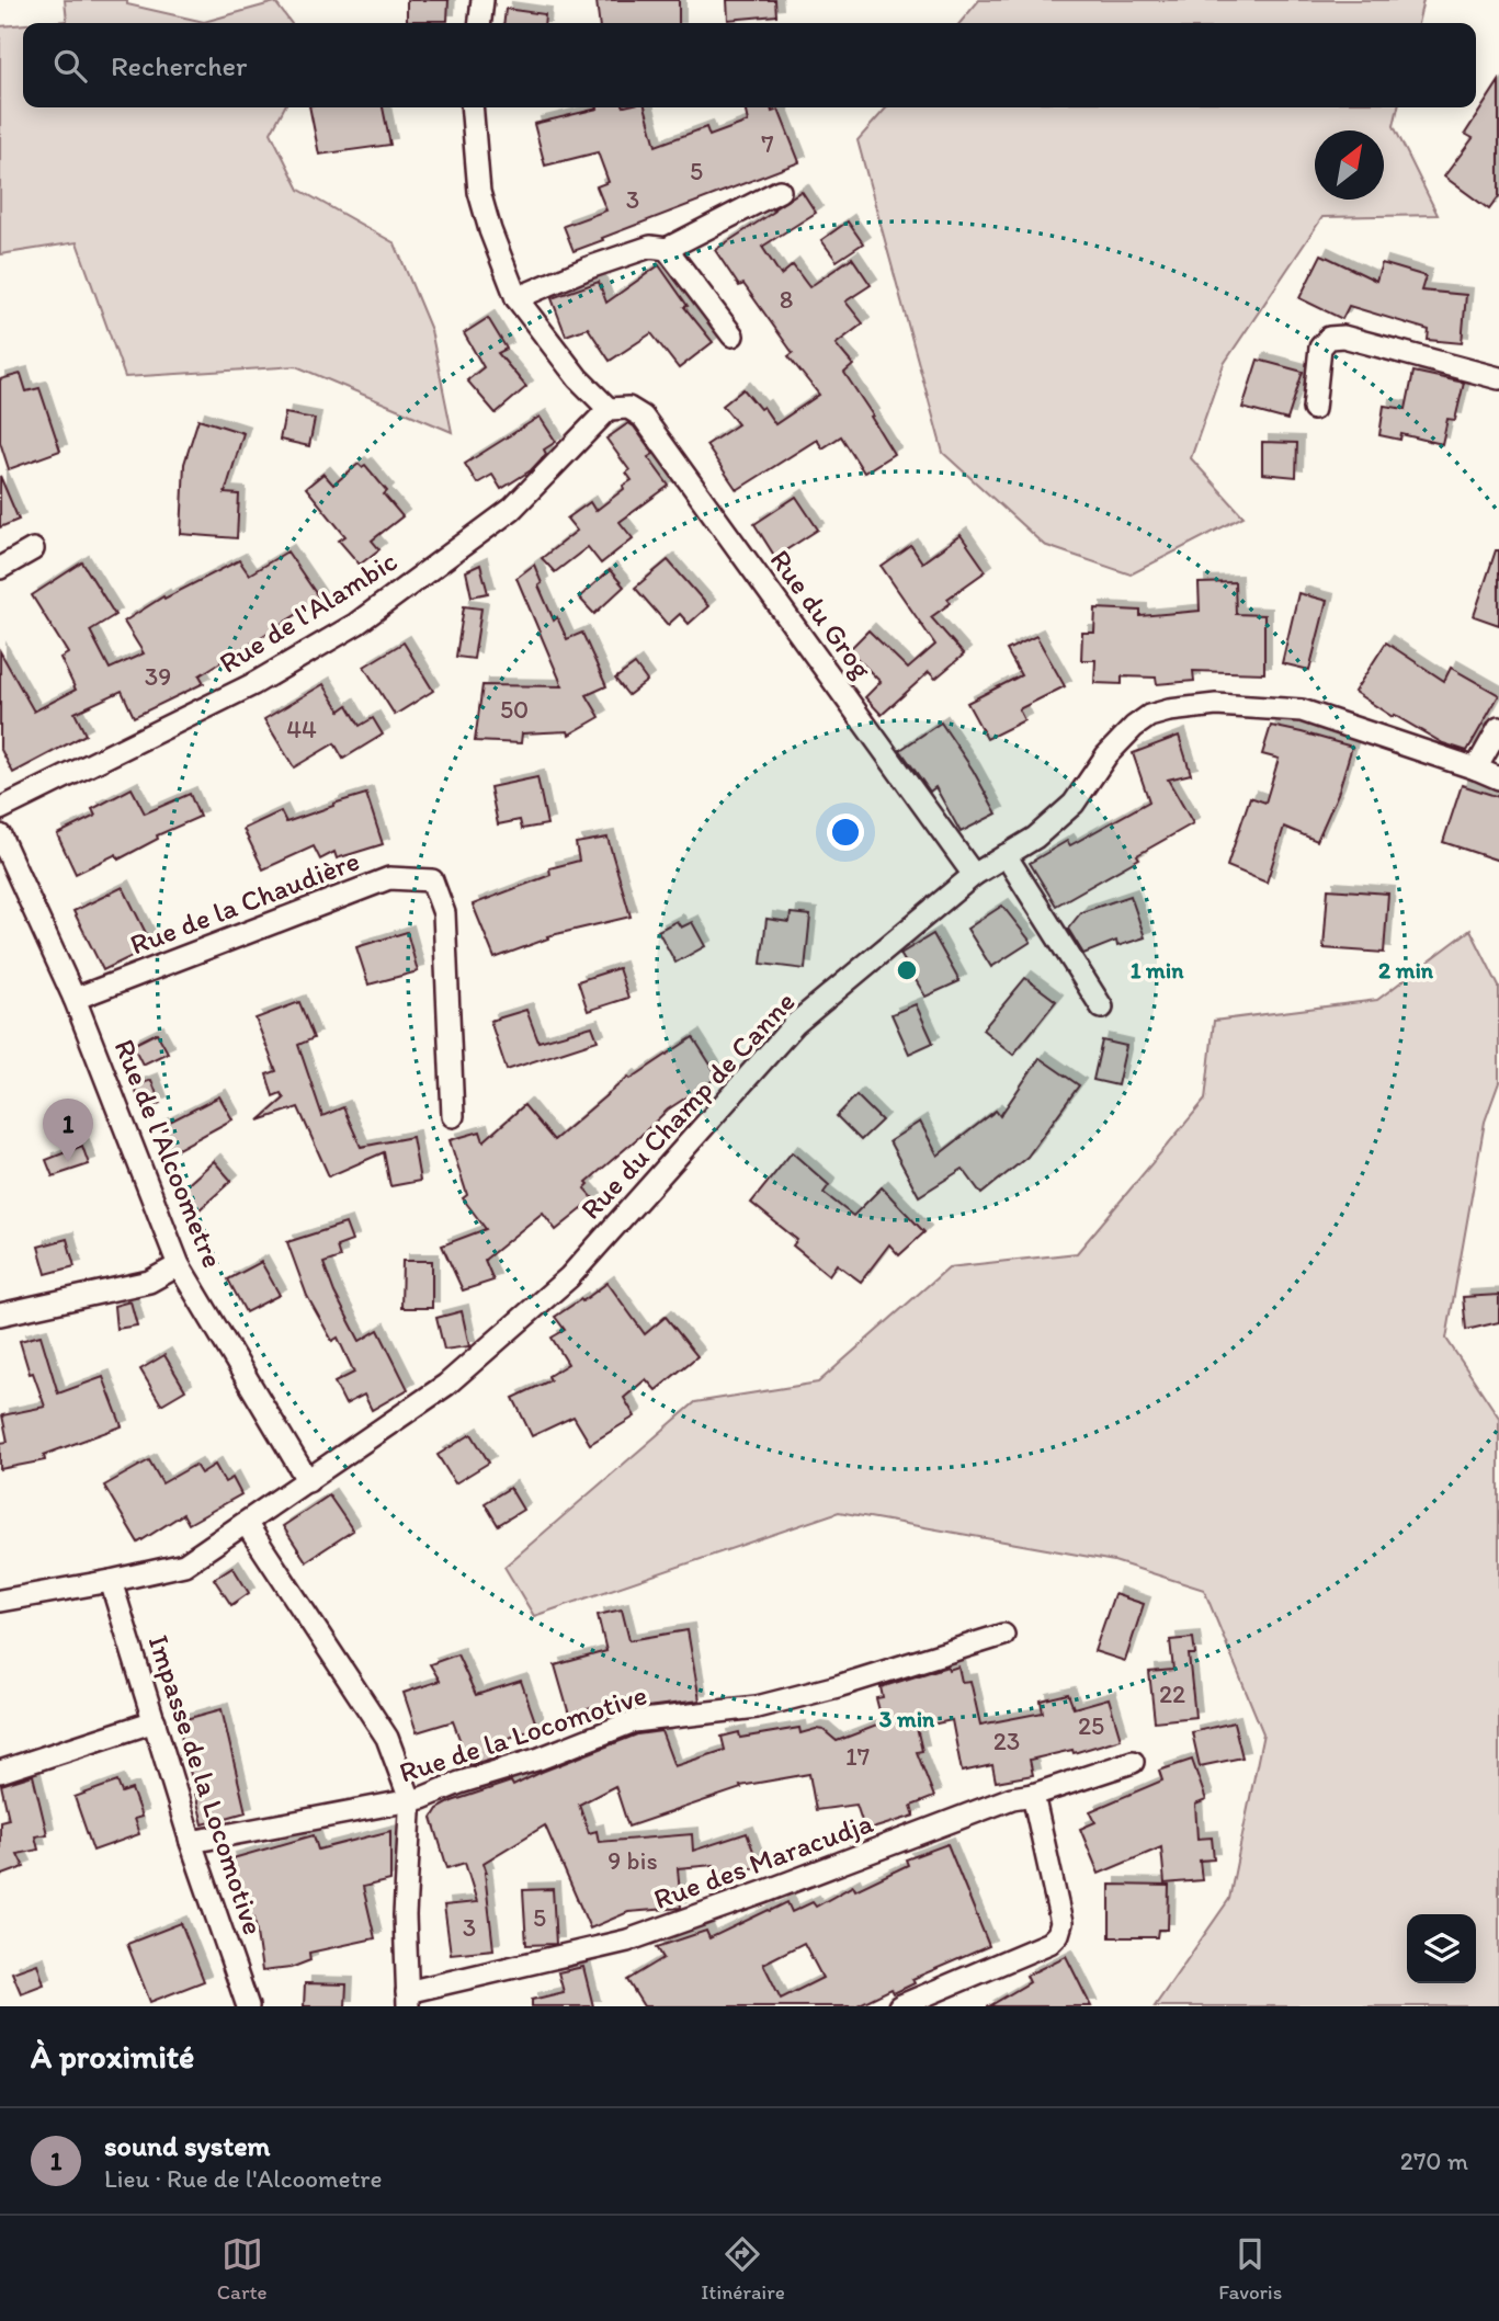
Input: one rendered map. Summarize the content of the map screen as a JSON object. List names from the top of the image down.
{
  "streets": {
    "street": [
      "Rue de l'Alambic",
      "Rue du Grog",
      "Rue de la Chaudière",
      "Rue du Champ de Canne",
      "Rue de l'Alcoometre",
      "Rue de la Locomotive",
      "Impasse de la Locomotive",
      "Rue des Maracudja"
    ]
  },
  "crossings": [
    ["Rue de l'Alambic", "Rue du Grog"],
    ["Rue du Grog", "Rue du Champ de Canne"],
    ["Rue de la Chaudière", "Rue de l'Alcoometre"],
    ["Rue du Champ de Canne", "Rue de l'Alcoometre"],
    ["Rue du Champ de Canne", "Impasse de la Locomotive"],
    ["Rue de la Locomotive", "Impasse de la Locomotive"]
  ],
  "house_numbers": [
    "7",
    "5",
    "3",
    "8",
    "39",
    "50",
    "44",
    "22",
    "25",
    "23",
    "17",
    "9 bis",
    "5",
    "3"
  ],
  "north": "top right",
  "page": {
    "search": "Rechercher",
    "pins": "1",
    "heading": "À proximité",
    "list": [
      {
        "mark": "1",
        "name": "sound system",
        "note": "Lieu · Rue de l'Alcoometre",
        "value": "270 m"
      }
    ],
    "nav": ["Carte", "Itinéraire", "Favoris"]
  },
  "rings": ["1 min", "2 min", "3 min"]
}
